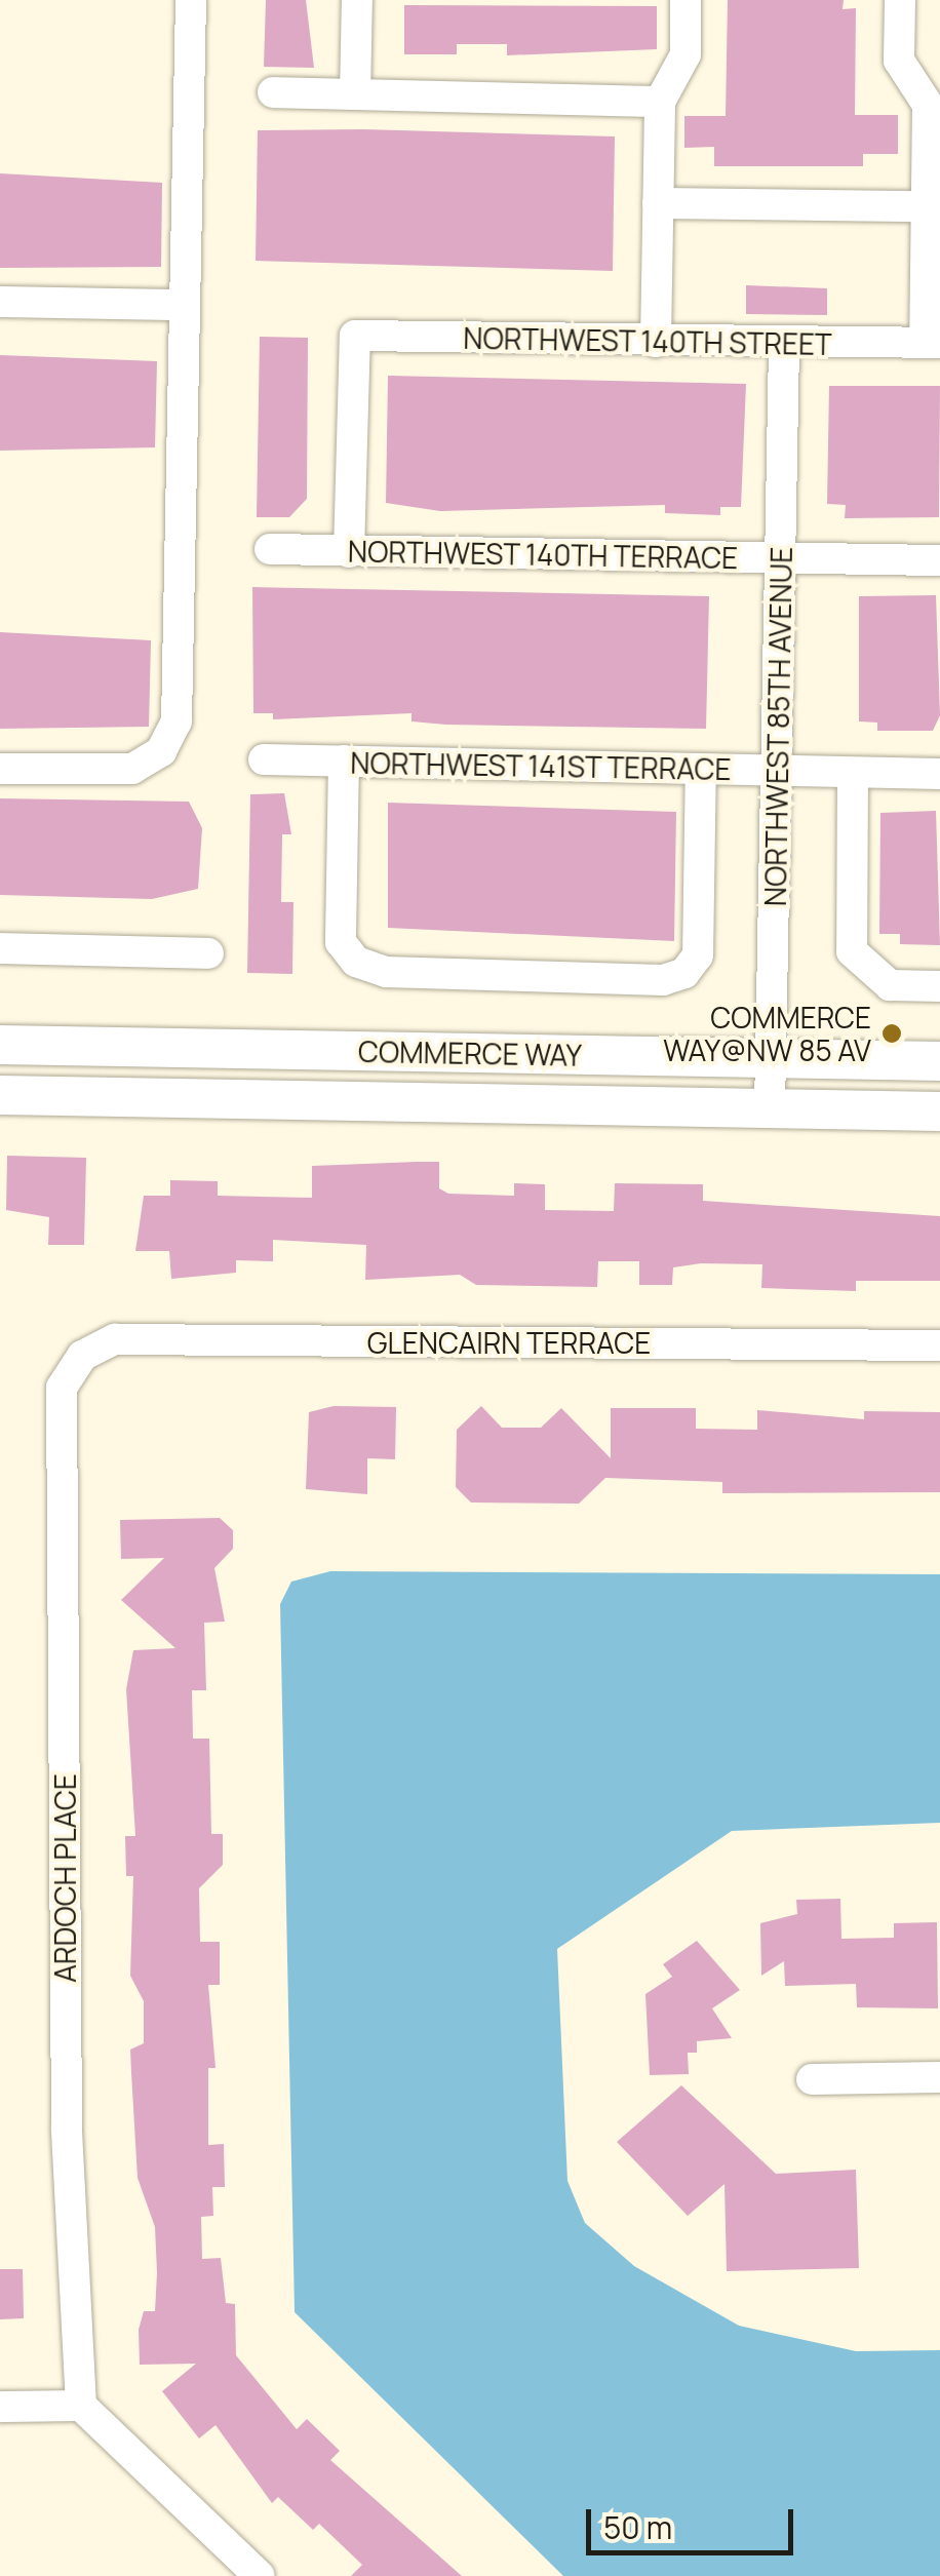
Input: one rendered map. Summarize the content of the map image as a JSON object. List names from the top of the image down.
{
  "streets": {
    "street": [
      "NORTHWEST 140TH STREET",
      "NORTHWEST 140TH TERRACE",
      "NORTHWEST 85TH AVENUE",
      "NORTHWEST 141ST TERRACE",
      "COMMERCE WAY",
      "GLENCAIRN TERRACE",
      "ARDOCH PLACE"
    ]
  },
  "crossings": [
    ["NORTHWEST 140TH STREET", "NORTHWEST 140TH TERRACE"],
    ["NORTHWEST 140TH STREET", "NORTHWEST 85TH AVENUE"],
    ["NORTHWEST 140TH TERRACE", "NORTHWEST 85TH AVENUE"],
    ["NORTHWEST 85TH AVENUE", "NORTHWEST 141ST TERRACE"],
    ["NORTHWEST 85TH AVENUE", "COMMERCE WAY"],
    ["GLENCAIRN TERRACE", "ARDOCH PLACE"]
  ],
  "places": ["COMMERCE WAY@NW 85 AV"],
  "scale_bar": "50 m"
}
